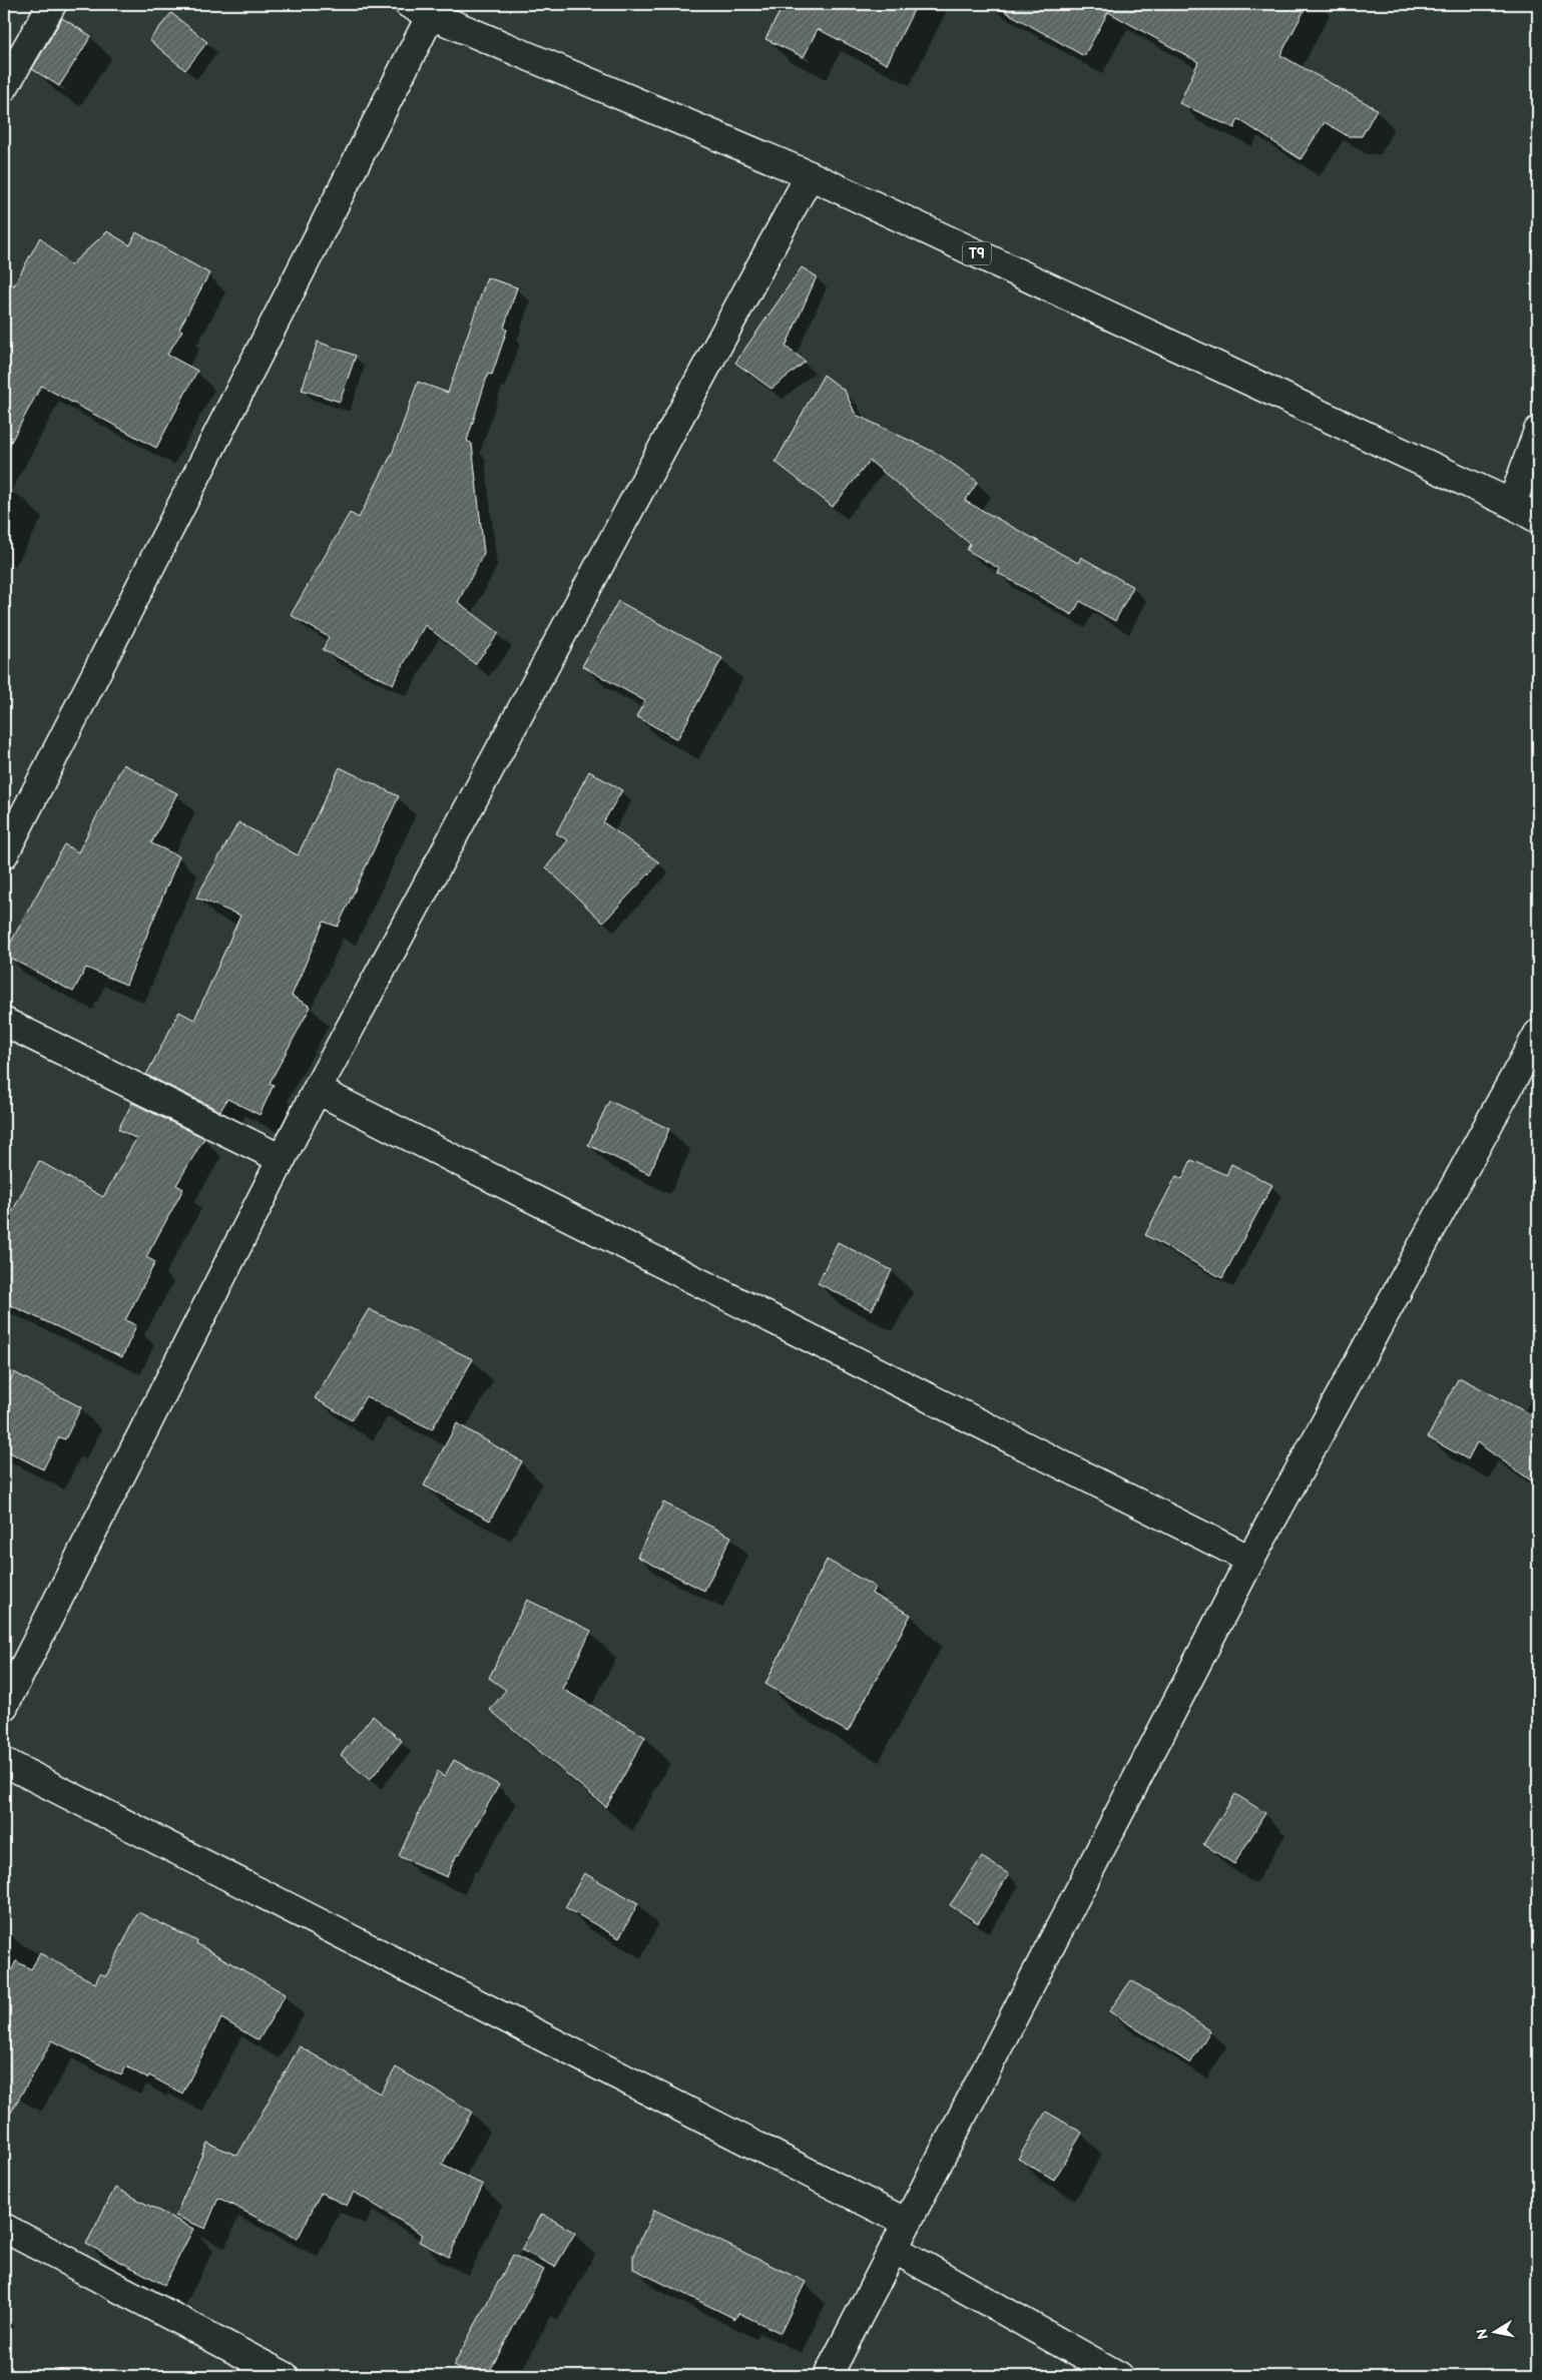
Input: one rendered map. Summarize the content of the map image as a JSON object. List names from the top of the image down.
{
  "streets": {
    "main road": ["T9"]
  },
  "north": "left"
}
